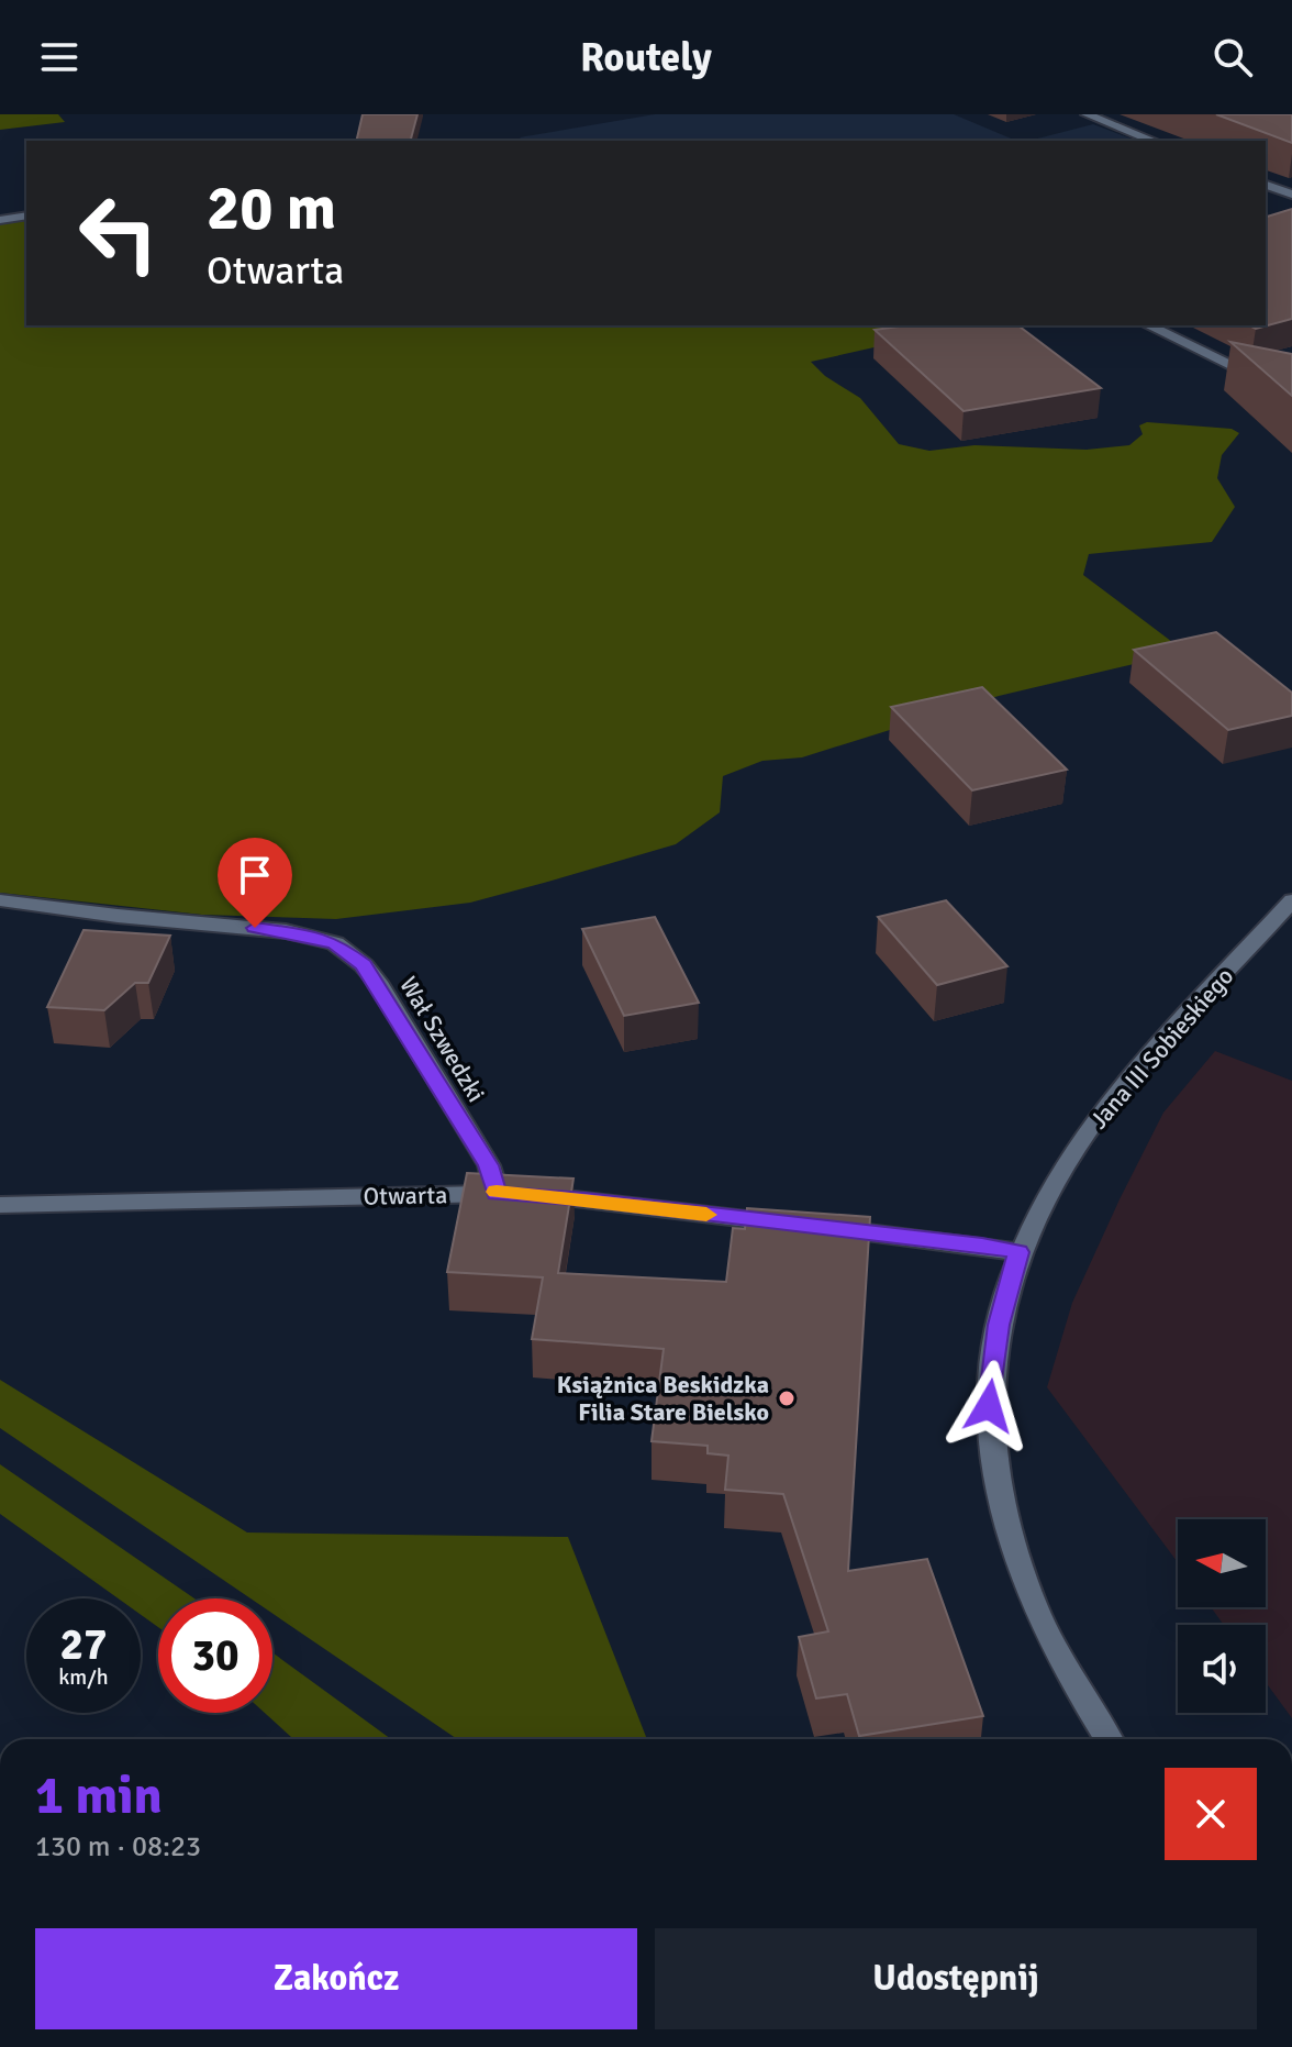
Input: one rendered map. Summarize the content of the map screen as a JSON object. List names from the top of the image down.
{
  "streets": {
    "street": ["Wał Szwedzki", "Jana III Sobieskiego", "Otwarta"]
  },
  "crossings": [
    ["Wał Szwedzki", "Otwarta"],
    ["Jana III Sobieskiego", "Otwarta"]
  ],
  "places": ["Książnica Beskidzka Filia Stare Bielsko"],
  "north": "left",
  "page": {
    "header": "Routely",
    "turn": ["20 m", "Otwarta"],
    "speed": "27 km/h",
    "limit": "30",
    "heading": ["1 min", "130 m · 08:23"],
    "buttons": ["Zakończ", "Udostępnij"]
  }
}
